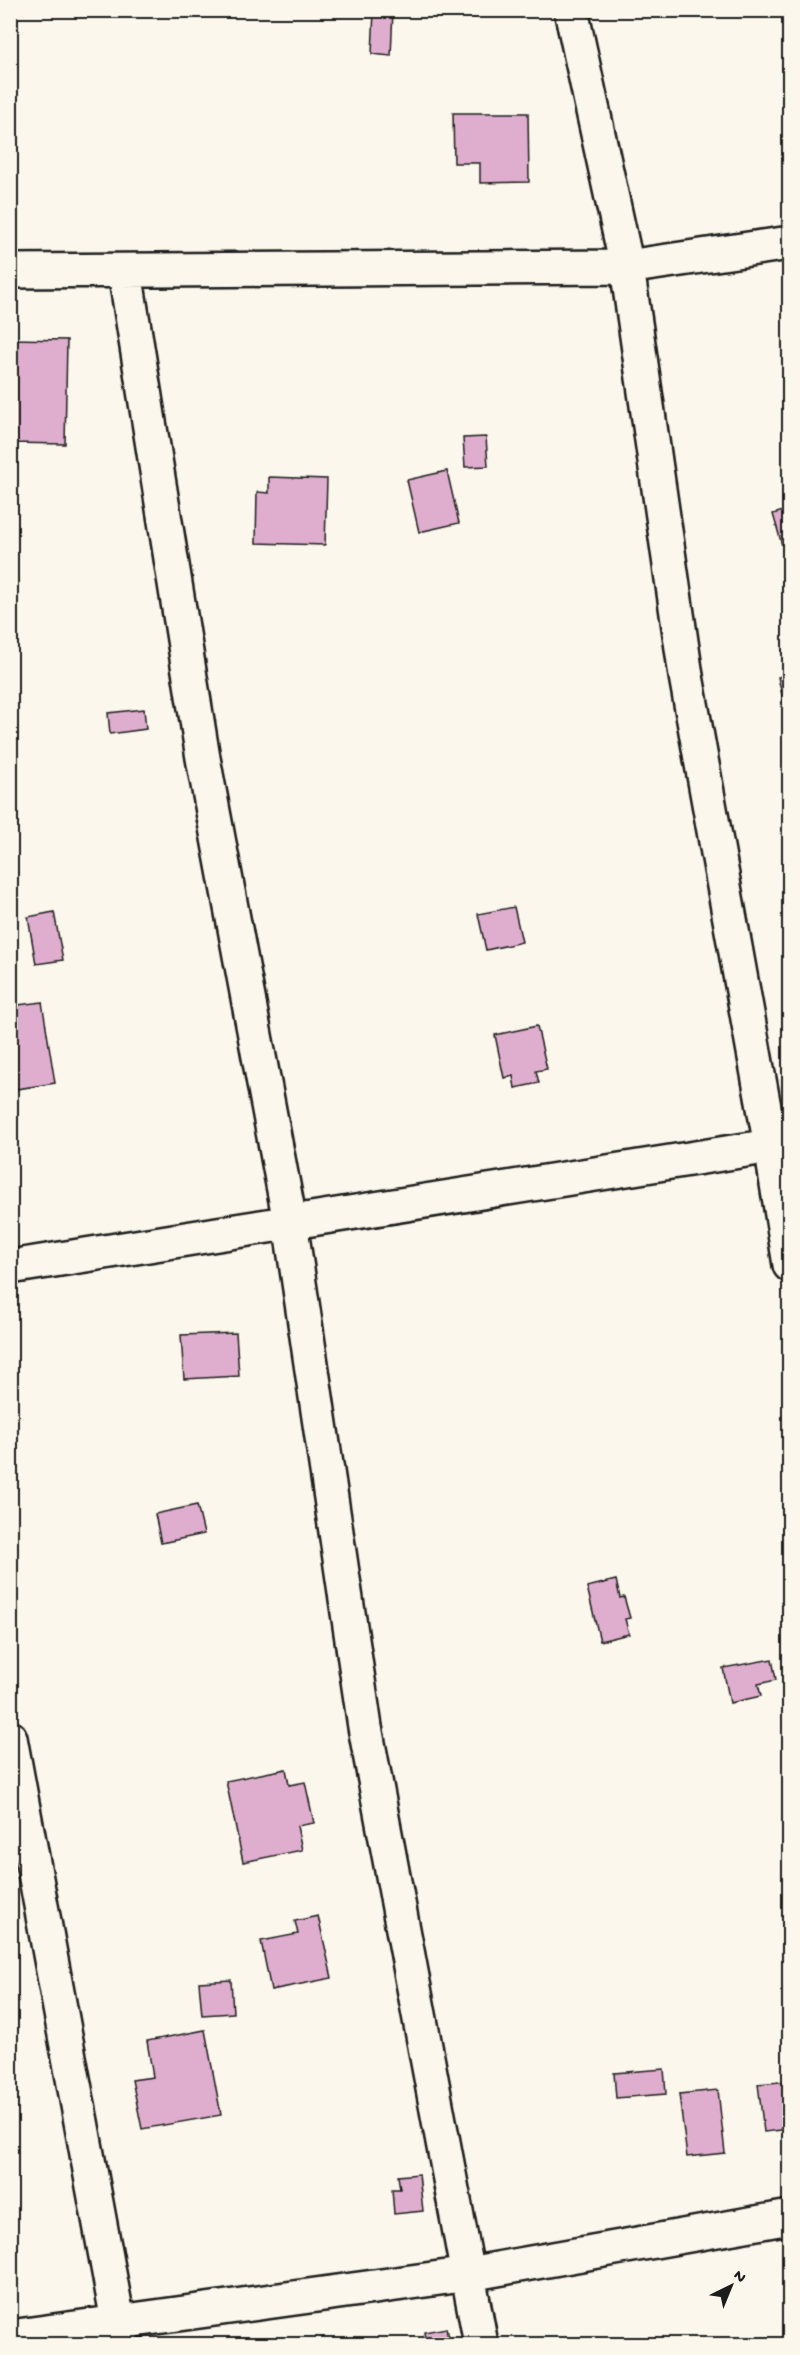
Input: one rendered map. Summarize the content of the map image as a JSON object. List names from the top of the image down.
{
  "north": "top right"
}
